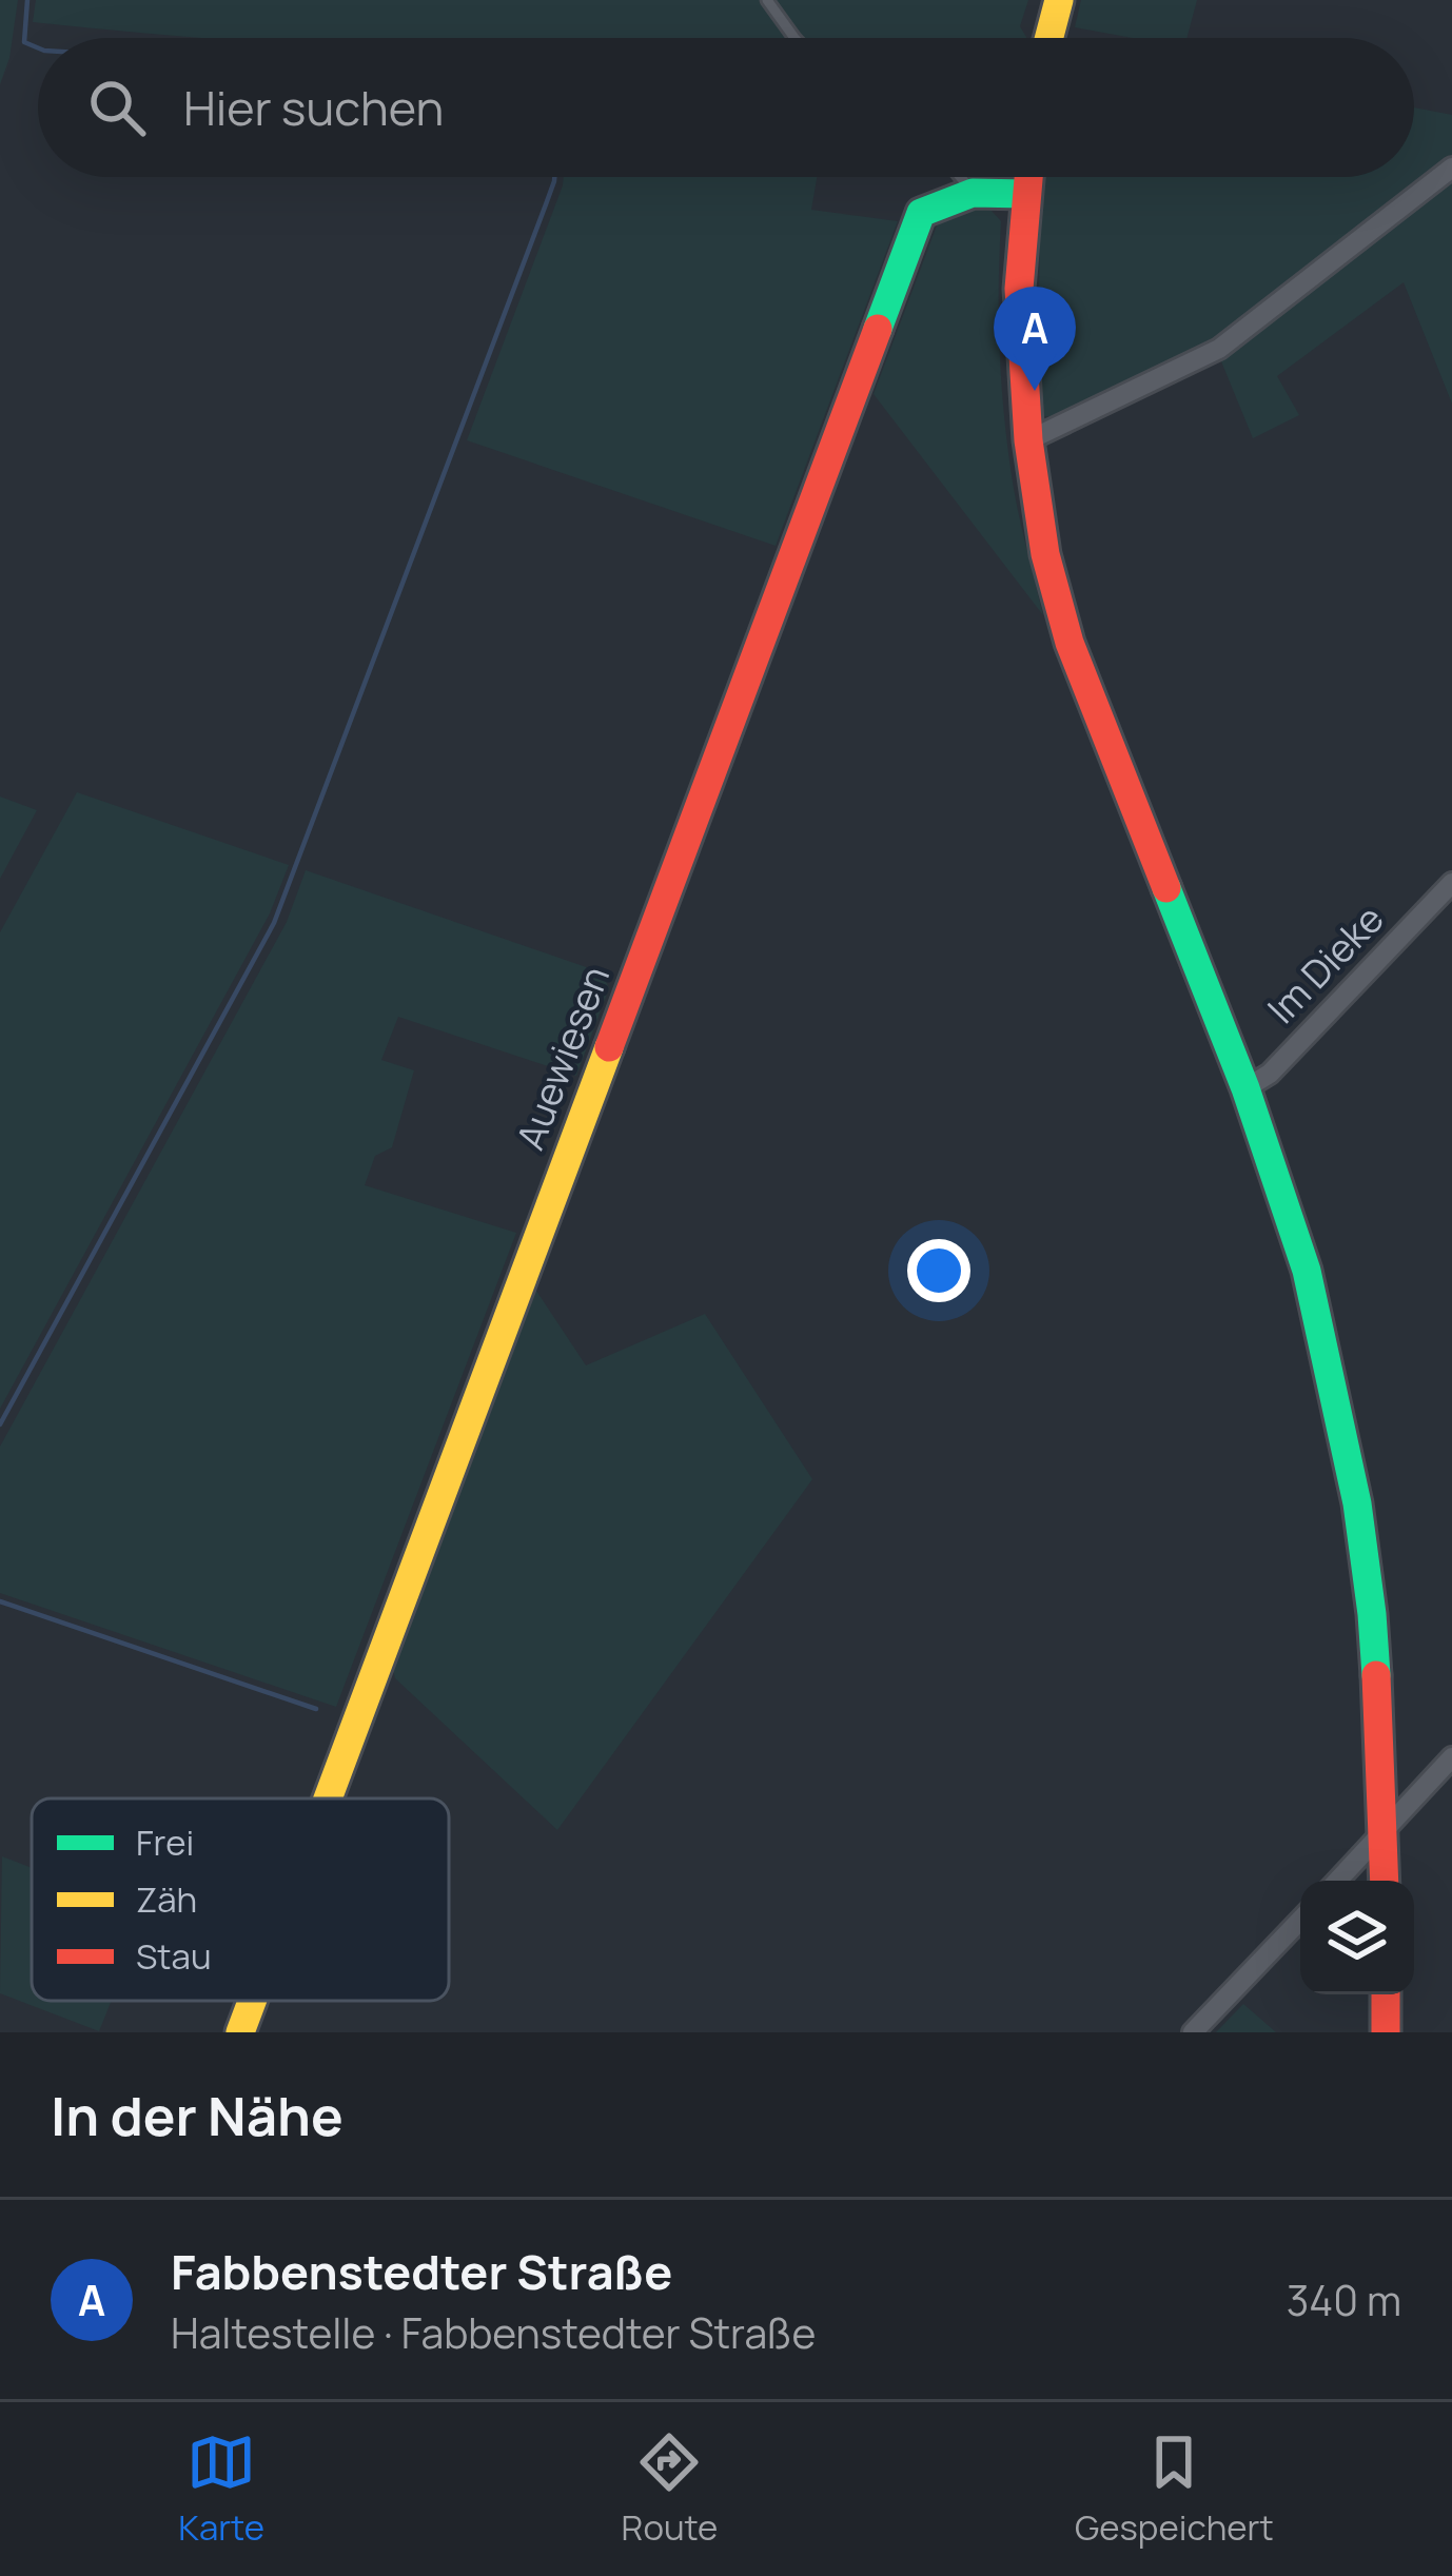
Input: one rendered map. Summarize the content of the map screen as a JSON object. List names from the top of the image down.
{
  "streets": {
    "street": ["Im Dieke", "Auewiesen"]
  },
  "legend": ["Frei", "Zäh", "Stau"],
  "page": {
    "search": "Hier suchen",
    "pins": "A",
    "heading": "In der Nähe",
    "list": [
      {
        "mark": "A",
        "name": "Fabbenstedter Straße",
        "note": "Haltestelle · Fabbenstedter Straße",
        "value": "340 m"
      }
    ],
    "nav": ["Karte", "Route", "Gespeichert"]
  }
}
